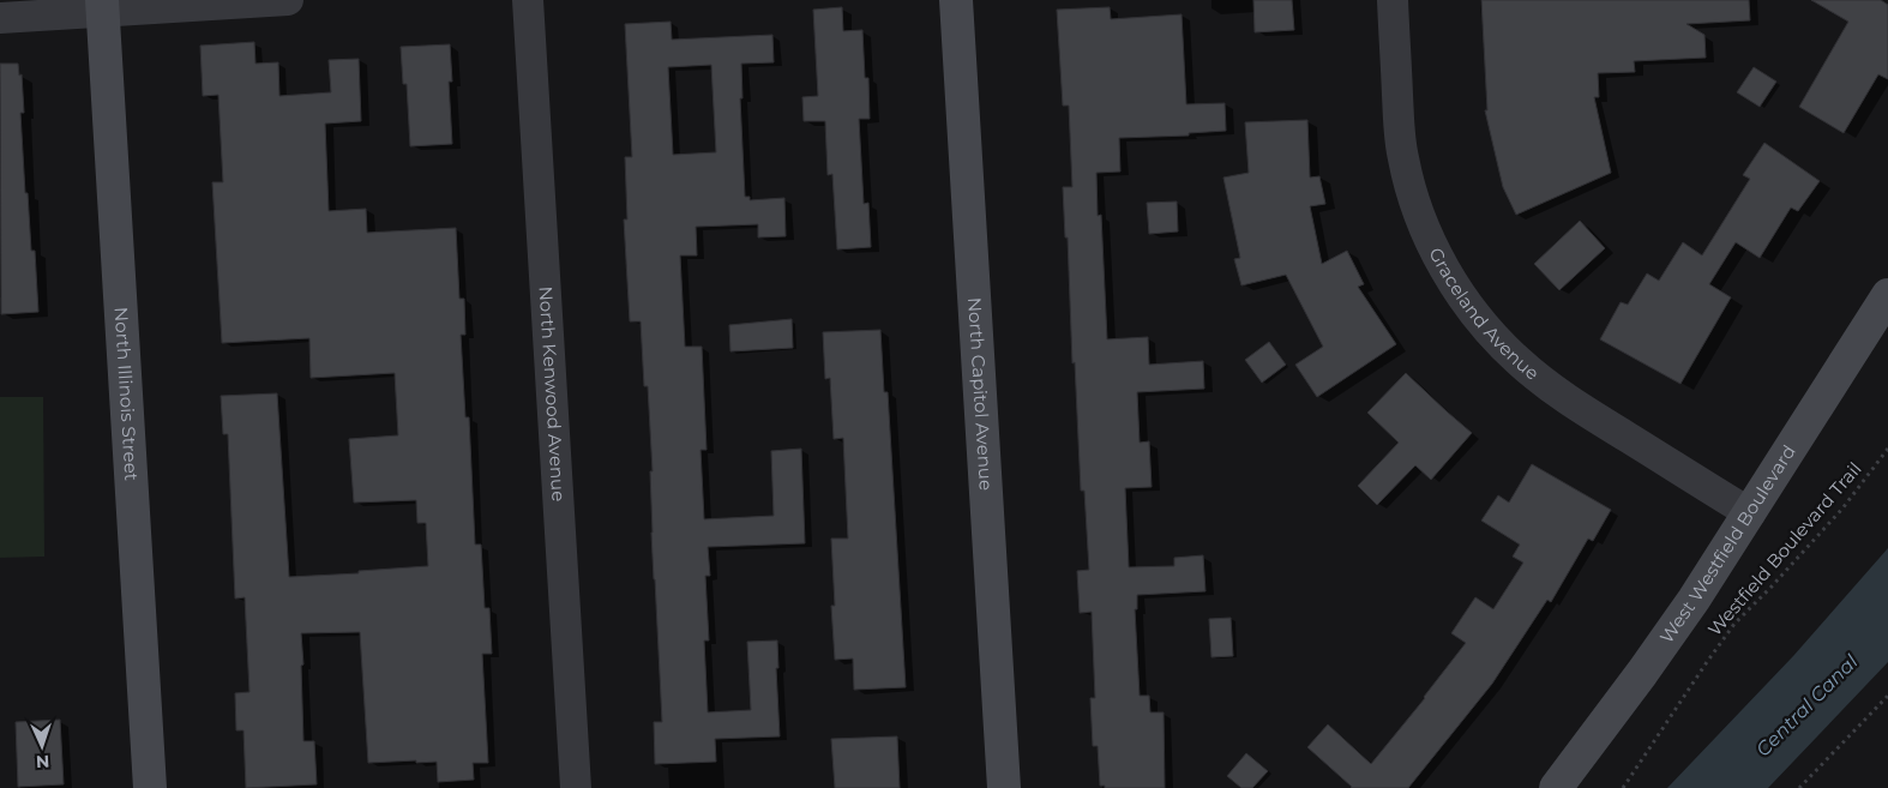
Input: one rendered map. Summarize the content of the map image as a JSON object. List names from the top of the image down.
{
  "streets": {
    "street": [
      "Graceland Avenue",
      "North Illinois Street",
      "North Kenwood Avenue",
      "North Capitol Avenue",
      "West Westfield Boulevard"
    ],
    "path": ["Westfield Boulevard Trail"]
  },
  "crossings": [
    ["Graceland Avenue", "West Westfield Boulevard"]
  ],
  "water": ["Central Canal"],
  "north": "bottom"
}
